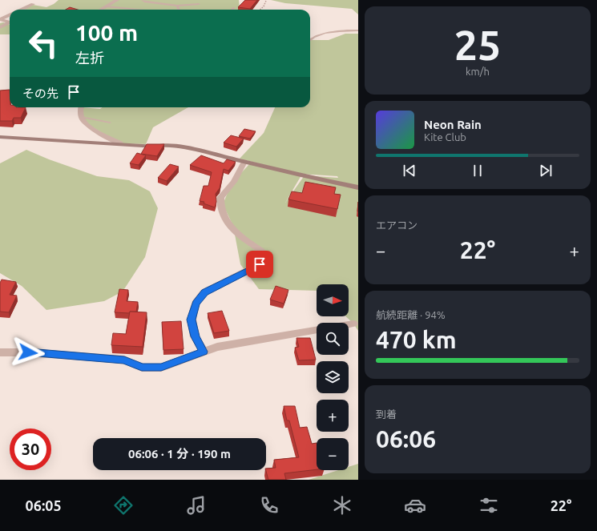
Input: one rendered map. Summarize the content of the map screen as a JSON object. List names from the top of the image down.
{
  "north": "right",
  "page": {
    "tile": [
      ["25", "km/h"],
      "エアコン",
      ["航続距離 · 94%", "470 km"],
      ["到着", "06:06"]
    ],
    "turn": ["100 m", "左折"],
    "then": "その先",
    "song": ["Neon Rain", "Kite Club"],
    "heat": ["−", "22°", "+"],
    "map_buttons": ["+", "−"],
    "limit": "30",
    "trip": "06:06 · 1 分 · 190 m",
    "tabs": ["06:05", "22°"]
  }
}
